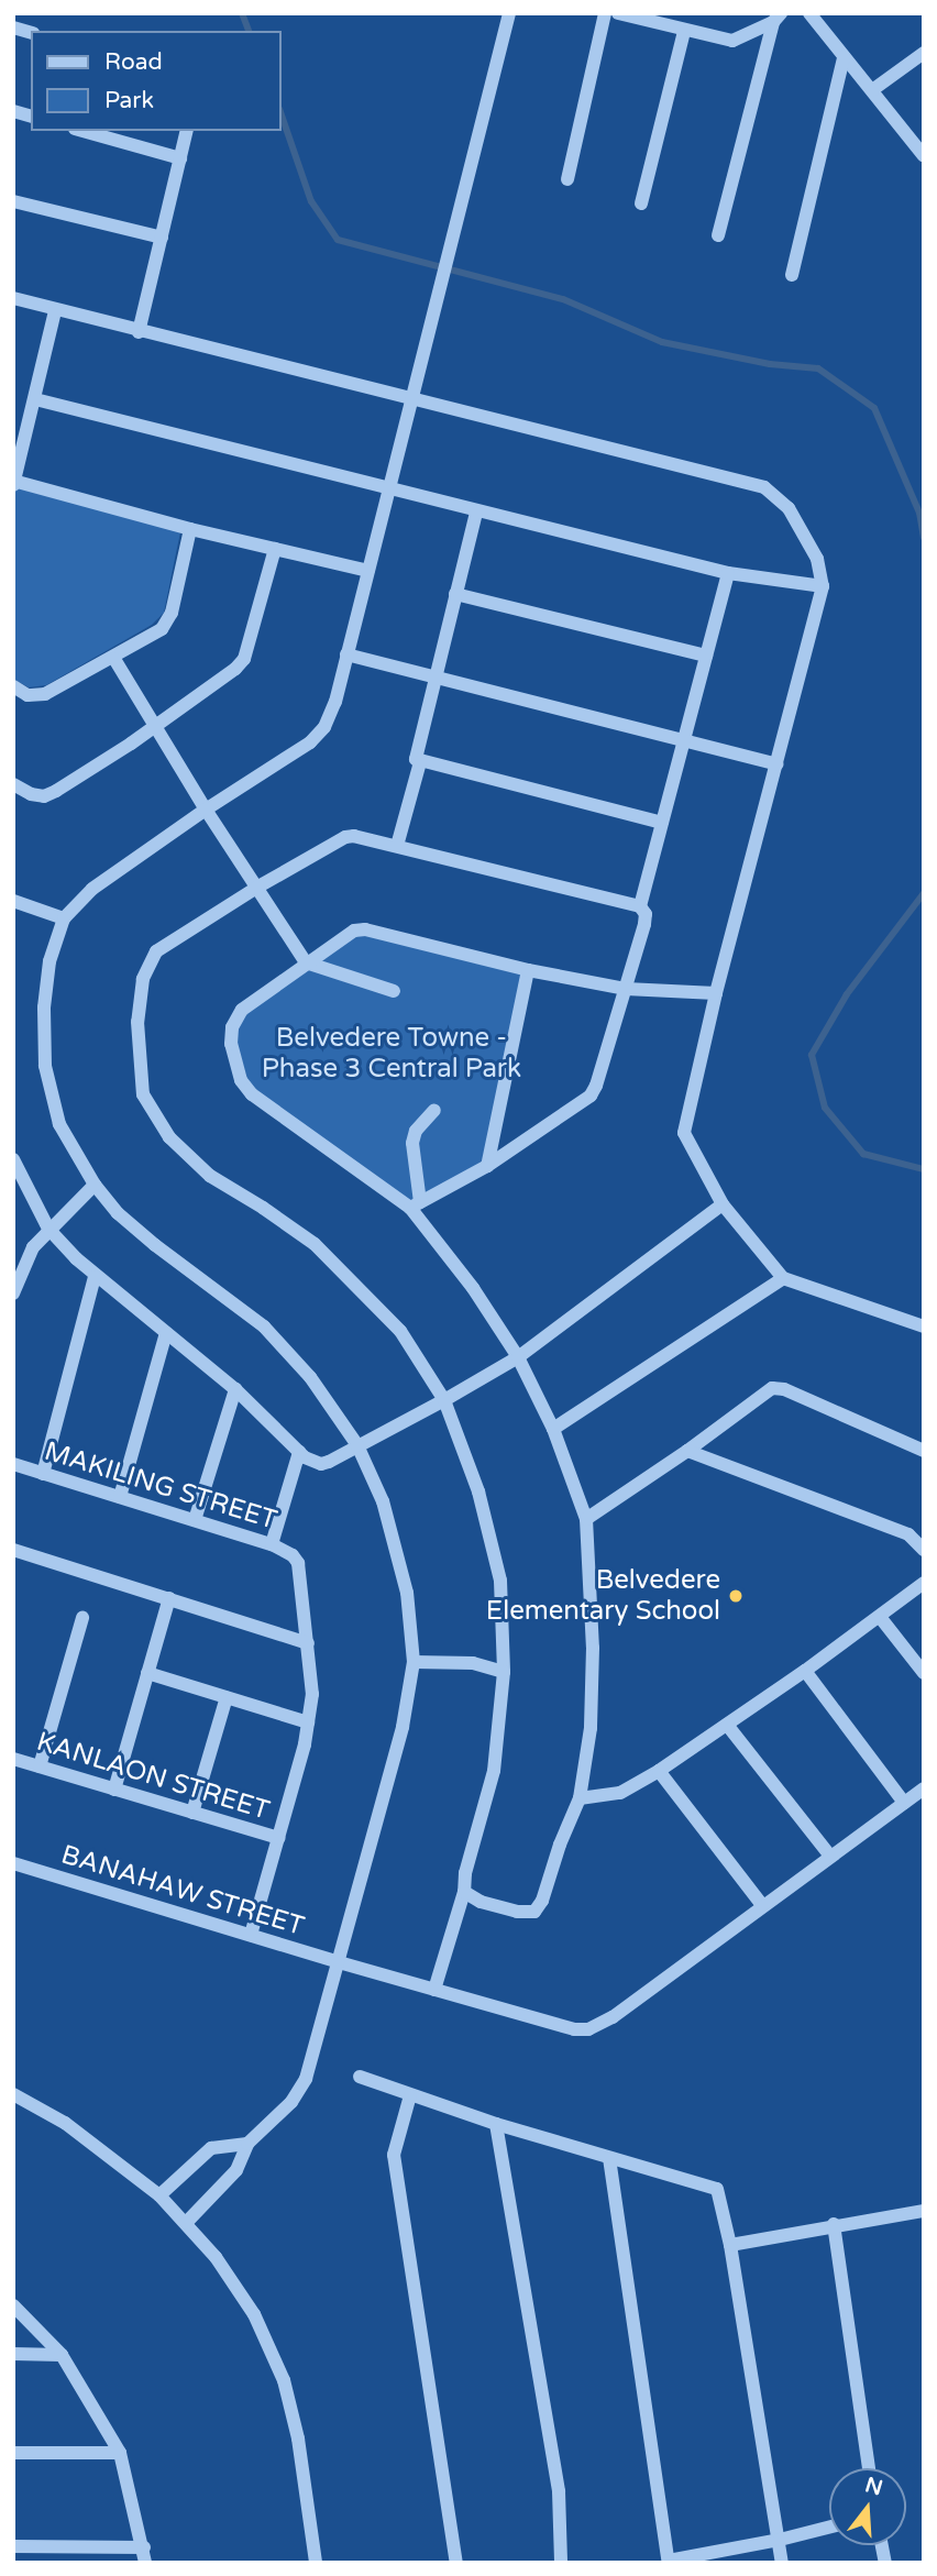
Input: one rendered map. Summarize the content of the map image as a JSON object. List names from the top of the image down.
{
  "streets": {
    "street": ["MAKILING STREET", "KANLAON STREET", "BANAHAW STREET"]
  },
  "parks": ["Belvedere Towne - Phase 3 Central Park"],
  "places": ["Belvedere Elementary School"],
  "legend": ["Road", "Park"],
  "north": "top"
}
